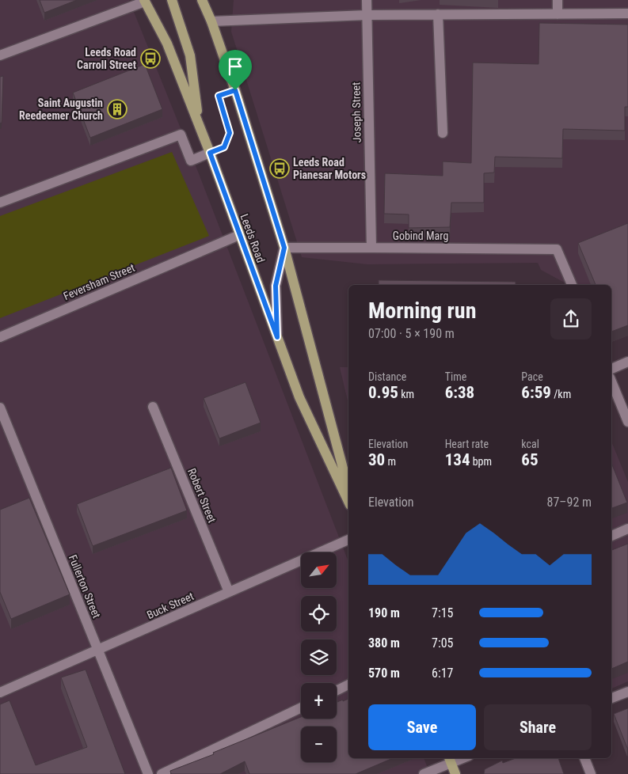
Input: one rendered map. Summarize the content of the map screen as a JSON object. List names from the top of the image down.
{
  "streets": {
    "main road": ["Leeds Road"],
    "street": [
      "Joseph Street",
      "Gobind Marg",
      "Feversham Street",
      "Robert Street",
      "Fullerton Street",
      "Buck Street"
    ]
  },
  "crossings": [
    ["Joseph Street", "Gobind Marg"],
    ["Gobind Marg", "Leeds Road"],
    ["Leeds Road", "Feversham Street"],
    ["Robert Street", "Buck Street"],
    ["Fullerton Street", "Buck Street"]
  ],
  "places": {
    "bus stop": ["Leeds Road Carroll Street", "Leeds Road Pianesar Motors"],
    "building": ["Saint Augustin Reedeemer Church"]
  },
  "north": "top right",
  "page": {
    "heading": ["Morning run", "07:00 · 5 × 190 m"],
    "stats": [
      ["Distance", "0.95 km"],
      ["Time", "6:38"],
      ["Pace", "6:59 /km"],
      ["Elevation", "30 m"],
      ["Heart rate", "134 bpm"],
      ["kcal", "65"]
    ],
    "chart": ["Elevation", "87–92 m"],
    "map_buttons": ["+", "−"],
    "list": [
      {
        "name": "190 m",
        "note": "7:15"
      },
      {
        "name": "380 m",
        "note": "7:05"
      },
      {
        "name": "570 m",
        "note": "6:17"
      }
    ],
    "buttons": ["Save", "Share"]
  }
}
